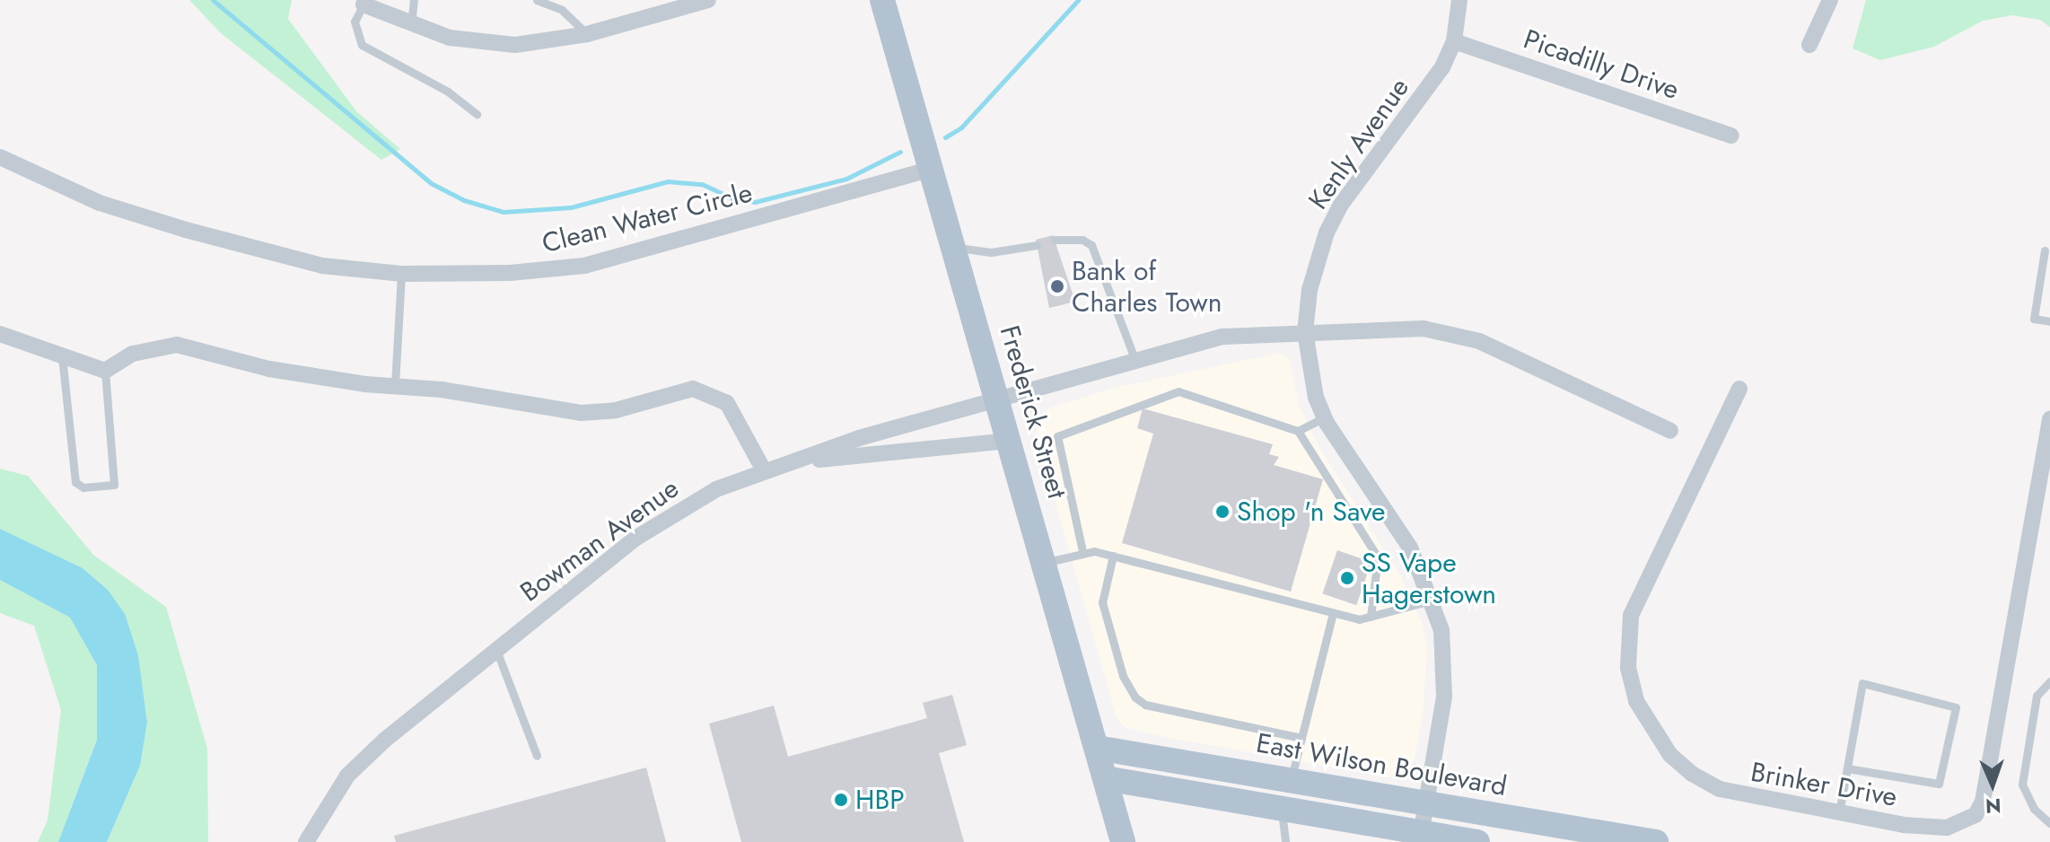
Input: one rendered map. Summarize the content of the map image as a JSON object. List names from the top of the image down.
{
  "streets": {
    "main road": ["Frederick Street", "East Wilson Boulevard"],
    "street": [
      "Picadilly Drive",
      "Kenly Avenue",
      "Clean Water Circle",
      "Bowman Avenue",
      "Brinker Drive"
    ]
  },
  "crossings": [
    ["Picadilly Drive", "Kenly Avenue"],
    ["Kenly Avenue", "Bowman Avenue"],
    ["Kenly Avenue", "East Wilson Boulevard"],
    ["Clean Water Circle", "Frederick Street"],
    ["Frederick Street", "Bowman Avenue"],
    ["Frederick Street", "East Wilson Boulevard"]
  ],
  "places": [
    "Bank of Charles Town",
    "Shop 'n Save",
    "SS Vape Hagerstown",
    "HBP"
  ],
  "north": "bottom"
}
